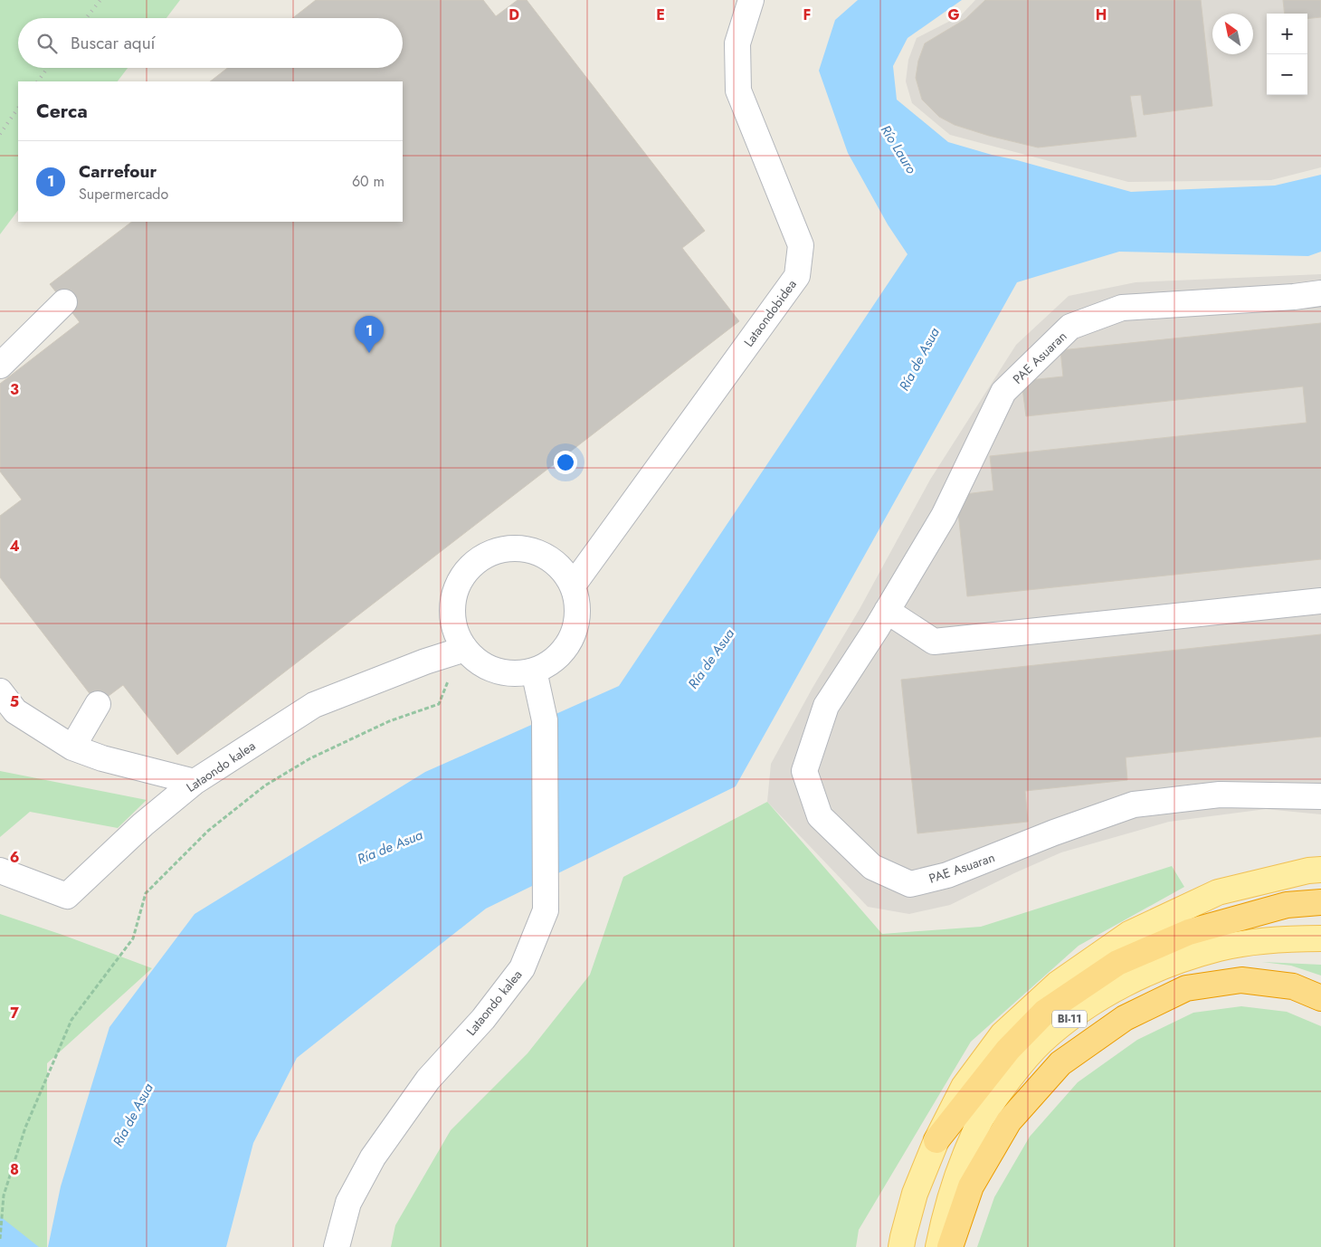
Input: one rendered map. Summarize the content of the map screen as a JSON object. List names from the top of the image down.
{
  "streets": {
    "main road": ["BI-11"],
    "street": ["Lataondobidea", "PAE Asuaran", "Lataondo kalea"]
  },
  "crossings": [
    ["Lataondobidea", "Lataondo kalea"]
  ],
  "water": ["Río Lauro", "Ría de Asua"],
  "north": "top left",
  "page": {
    "map_buttons": ["+", "−"],
    "search": "Buscar aquí",
    "heading": "Cerca",
    "list": [
      {
        "mark": "1",
        "name": "Carrefour",
        "note": "Supermercado",
        "value": "60 m"
      }
    ],
    "pins": "1"
  },
  "grid": {
    "columns": [
      "D",
      "E",
      "F",
      "G",
      "H"
    ],
    "rows": [
      "3",
      "4",
      "5",
      "6",
      "7",
      "8"
    ]
  }
}
